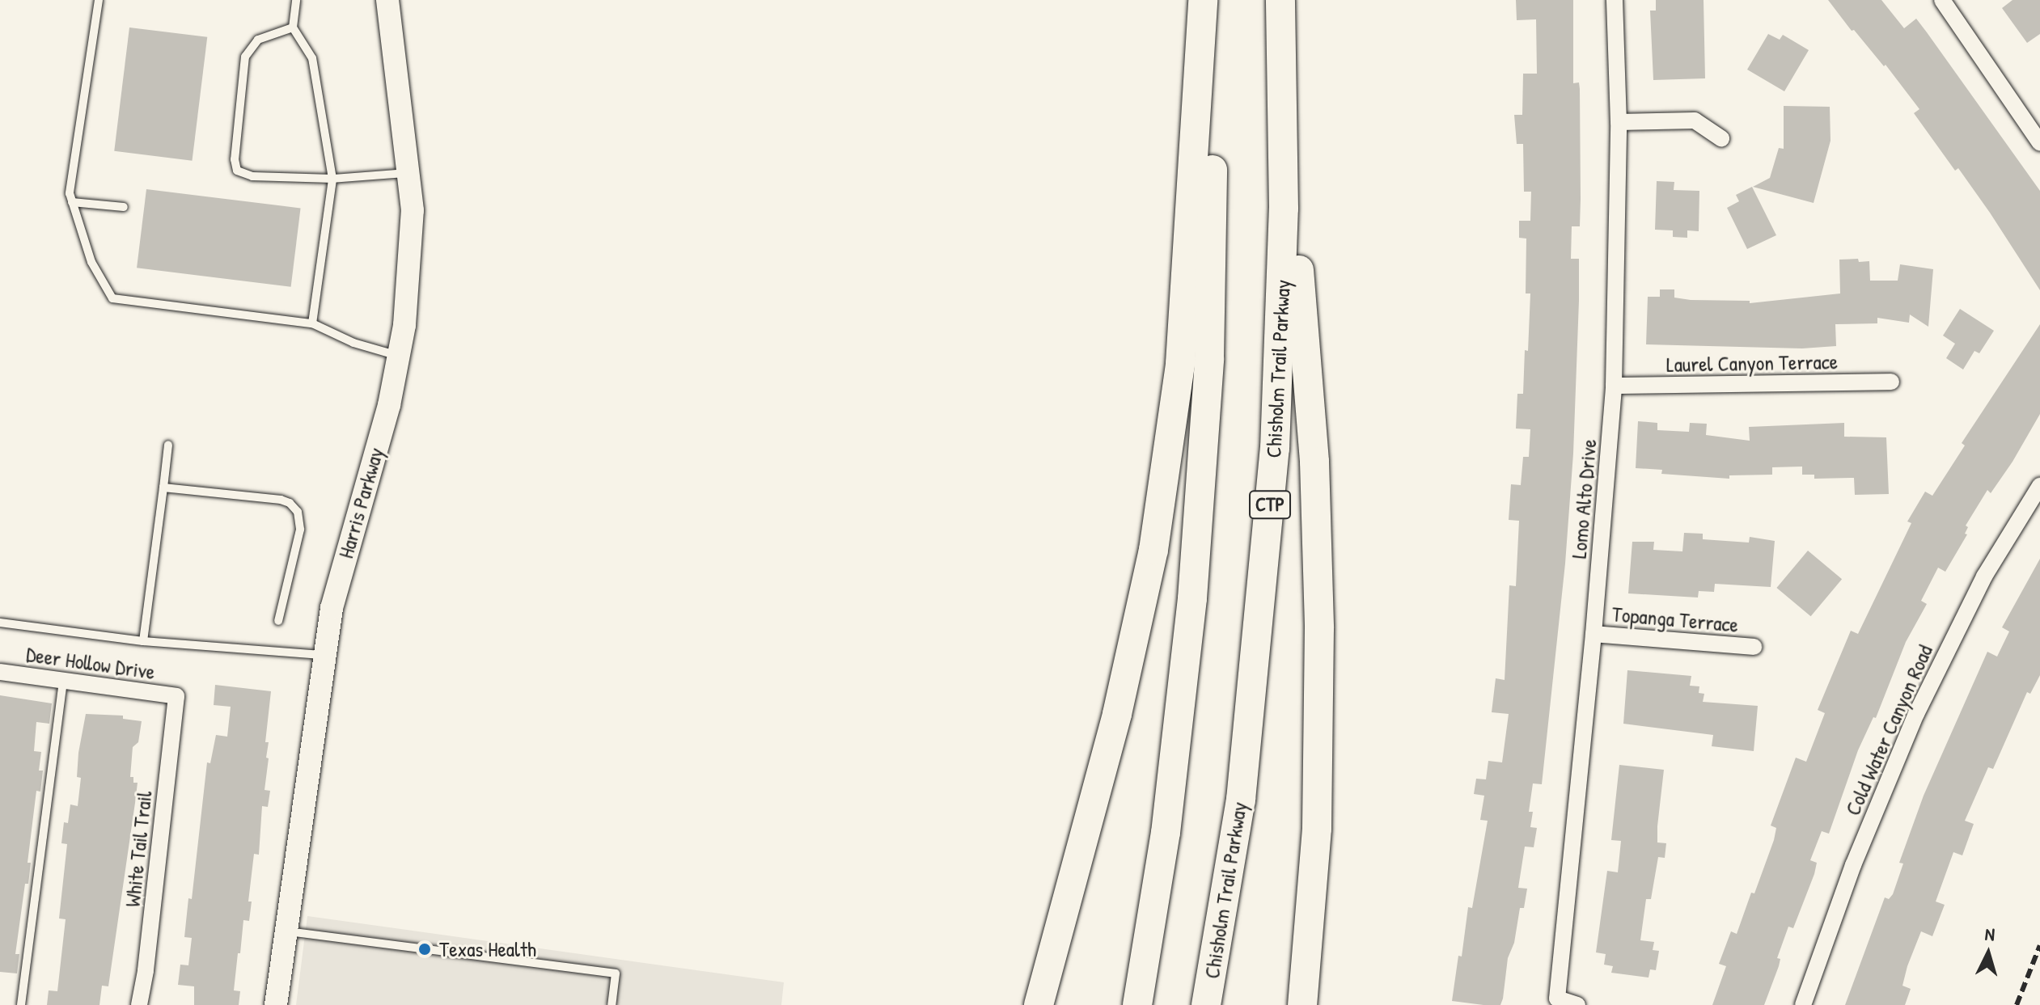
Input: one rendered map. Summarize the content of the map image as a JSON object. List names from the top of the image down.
{
  "streets": {
    "highway": ["Chisholm Trail Parkway", "CTP"],
    "street": [
      "Laurel Canyon Terrace",
      "Lomo Alto Drive",
      "Harris Parkway",
      "Topanga Terrace",
      "Deer Hollow Drive",
      "Cold Water Canyon Road",
      "White Tail Trail"
    ]
  },
  "crossings": [
    ["Laurel Canyon Terrace", "Lomo Alto Drive"],
    ["Lomo Alto Drive", "Topanga Terrace"],
    ["Deer Hollow Drive", "White Tail Trail"]
  ],
  "places": ["Texas Health"],
  "north": "top"
}
